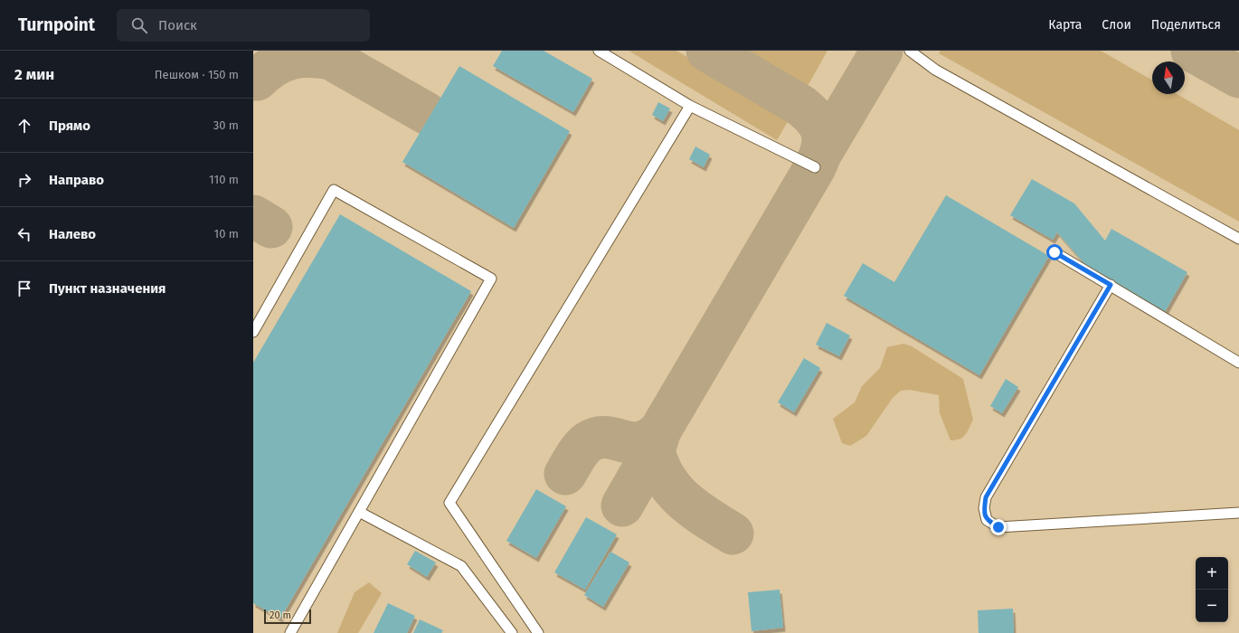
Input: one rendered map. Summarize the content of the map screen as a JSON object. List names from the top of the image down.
{
  "scale_bar": "20 m",
  "north": "top",
  "page": {
    "header": "Turnpoint",
    "search": "Поиск",
    "nav": ["Карта", "Слои", "Поделиться"],
    "heading": ["2 мин", "Пешком · 150 m"],
    "list": [
      ["Прямо", "30 m"],
      ["Направо", "110 m"],
      ["Налево", "10 m"],
      "Пункт назначения"
    ],
    "map_buttons": ["+", "−"],
    "scale": "20 m"
  }
}
